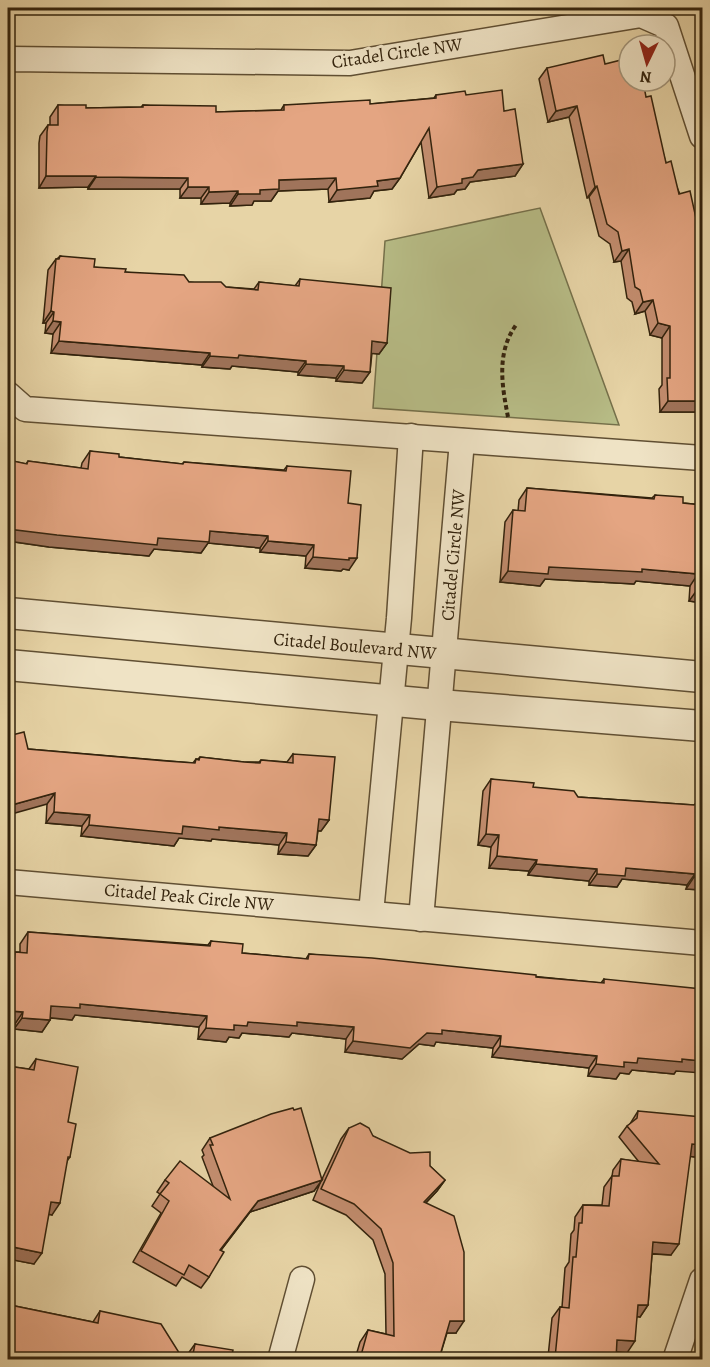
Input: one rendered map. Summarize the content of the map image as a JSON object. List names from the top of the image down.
{
  "streets": {
    "street": ["Citadel Circle NW", "Citadel Boulevard NW", "Citadel Peak Circle NW"]
  },
  "crossings": [
    ["Citadel Circle NW", "Citadel Boulevard NW"]
  ],
  "north": "bottom"
}
